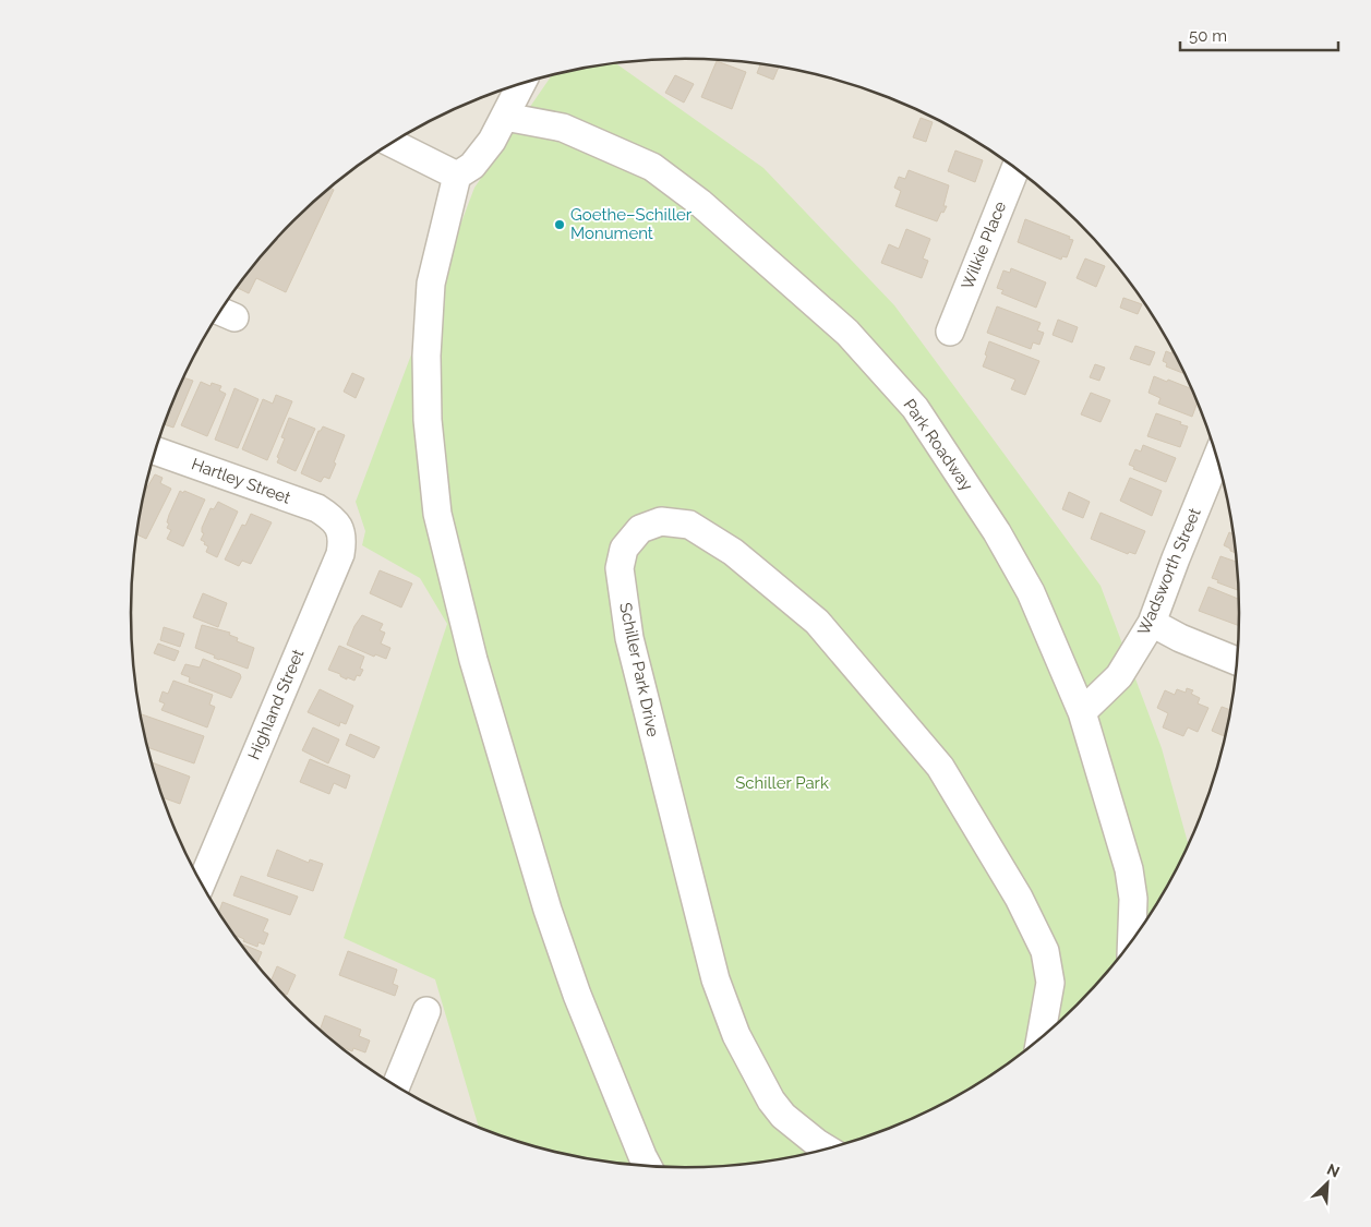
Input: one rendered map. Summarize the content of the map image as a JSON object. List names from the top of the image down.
{
  "streets": {
    "street": [
      "Wilkie Place",
      "Park Roadway",
      "Hartley Street",
      "Wadsworth Street",
      "Schiller Park Drive",
      "Highland Street"
    ]
  },
  "crossings": [
    ["Park Roadway", "Wadsworth Street"],
    ["Hartley Street", "Highland Street"]
  ],
  "parks": ["Schiller Park"],
  "places": ["Goethe–Schiller Monument"],
  "scale_bar": "50 m",
  "north": "top right"
}
